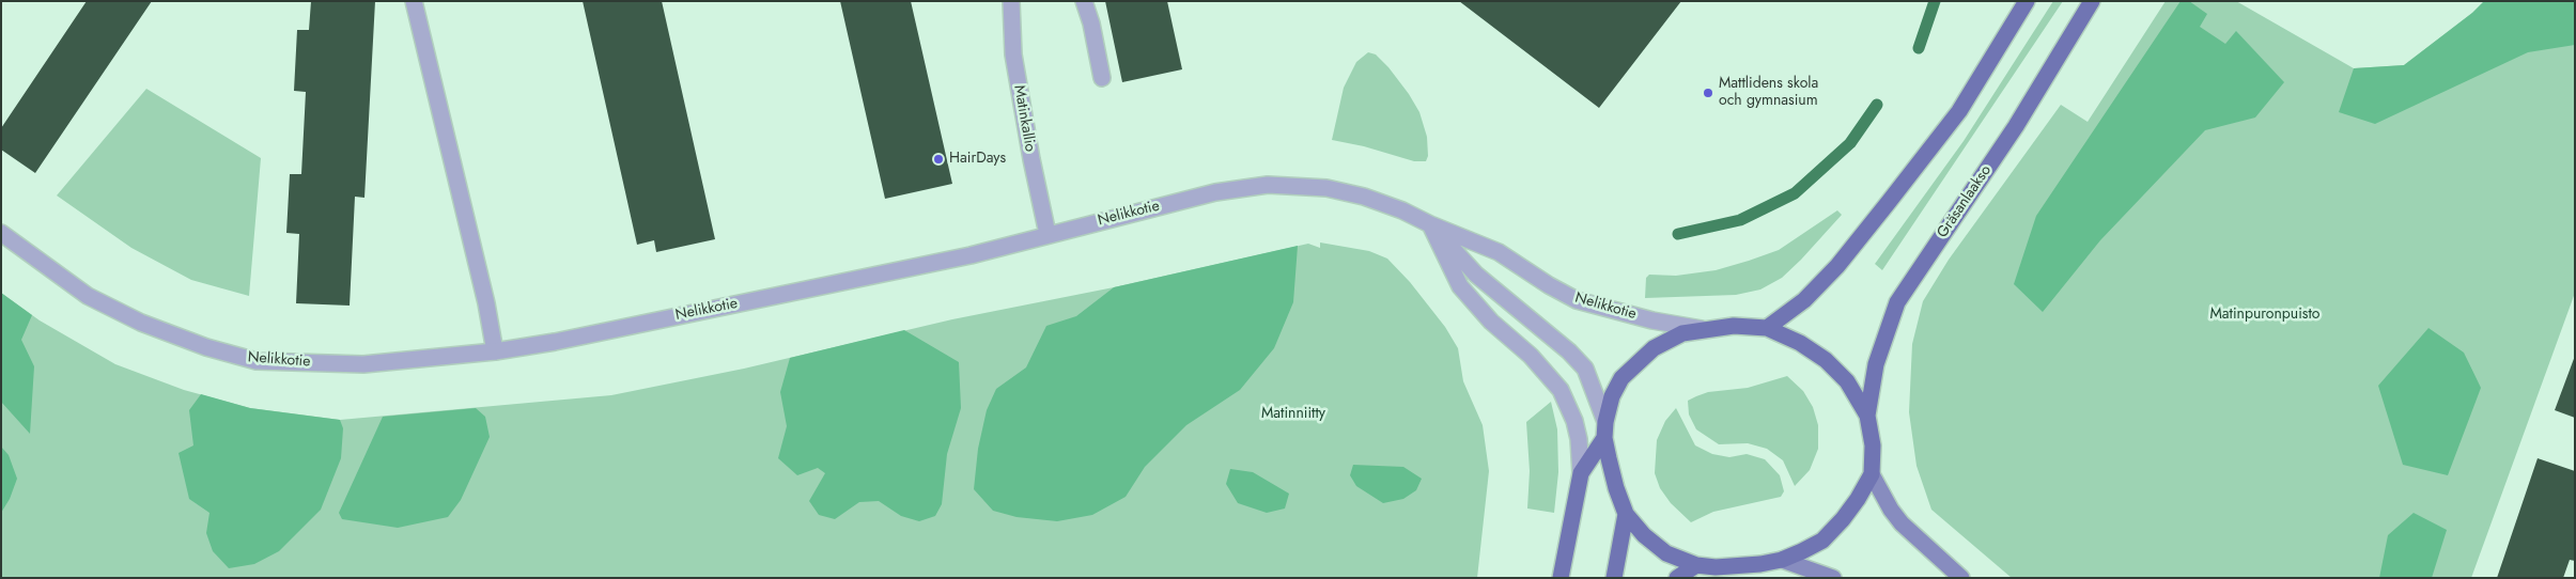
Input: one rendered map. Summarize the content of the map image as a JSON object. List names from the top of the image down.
{
  "streets": {
    "main road": ["Gräsanlaakso"],
    "street": ["Matinkallio", "Nelikkotie"]
  },
  "crossings": [
    ["Matinkallio", "Nelikkotie"]
  ],
  "parks": ["Matinpuronpuisto", "Matinniitty"],
  "places": ["Mattlidens skola och gymnasium", "HairDays"]
}
